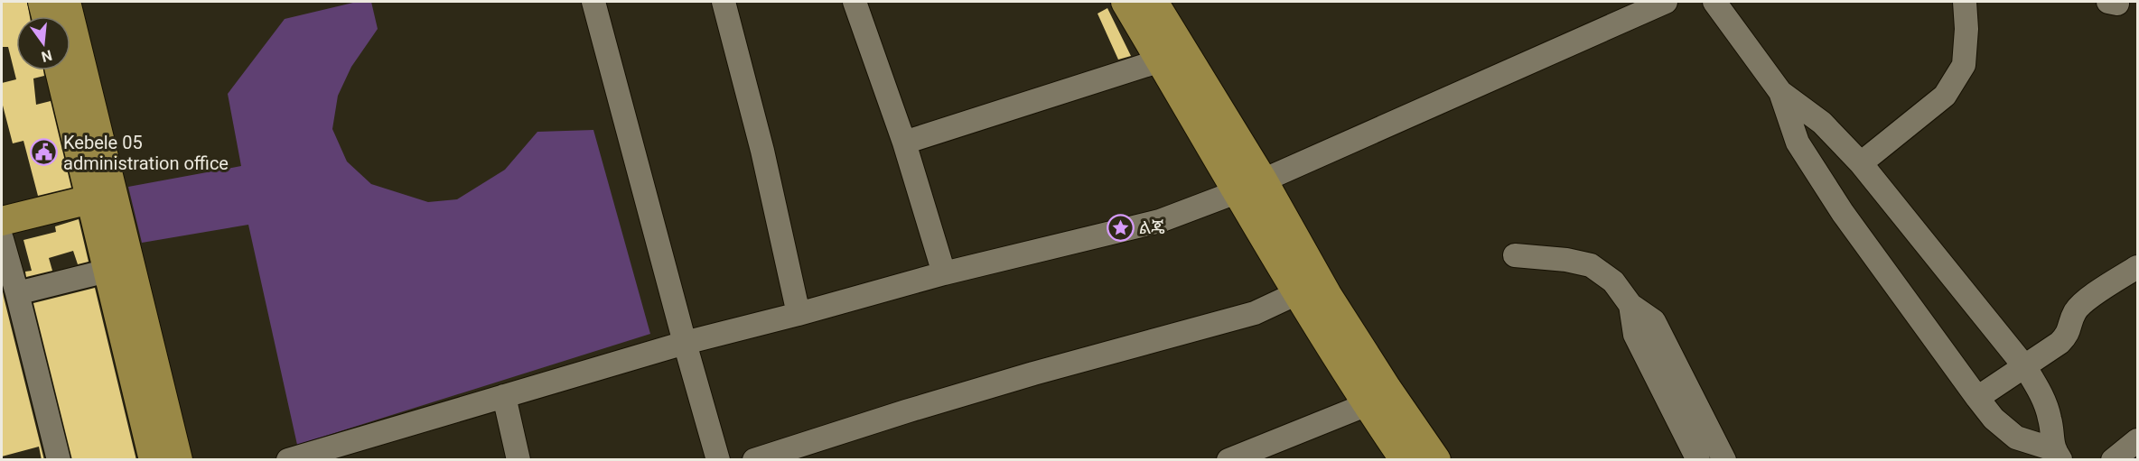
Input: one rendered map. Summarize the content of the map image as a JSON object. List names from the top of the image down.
{
  "places": {
    "public building": ["Kebele 05 administration office"],
    "place": ["ልጄ"]
  },
  "north": "bottom"
}
